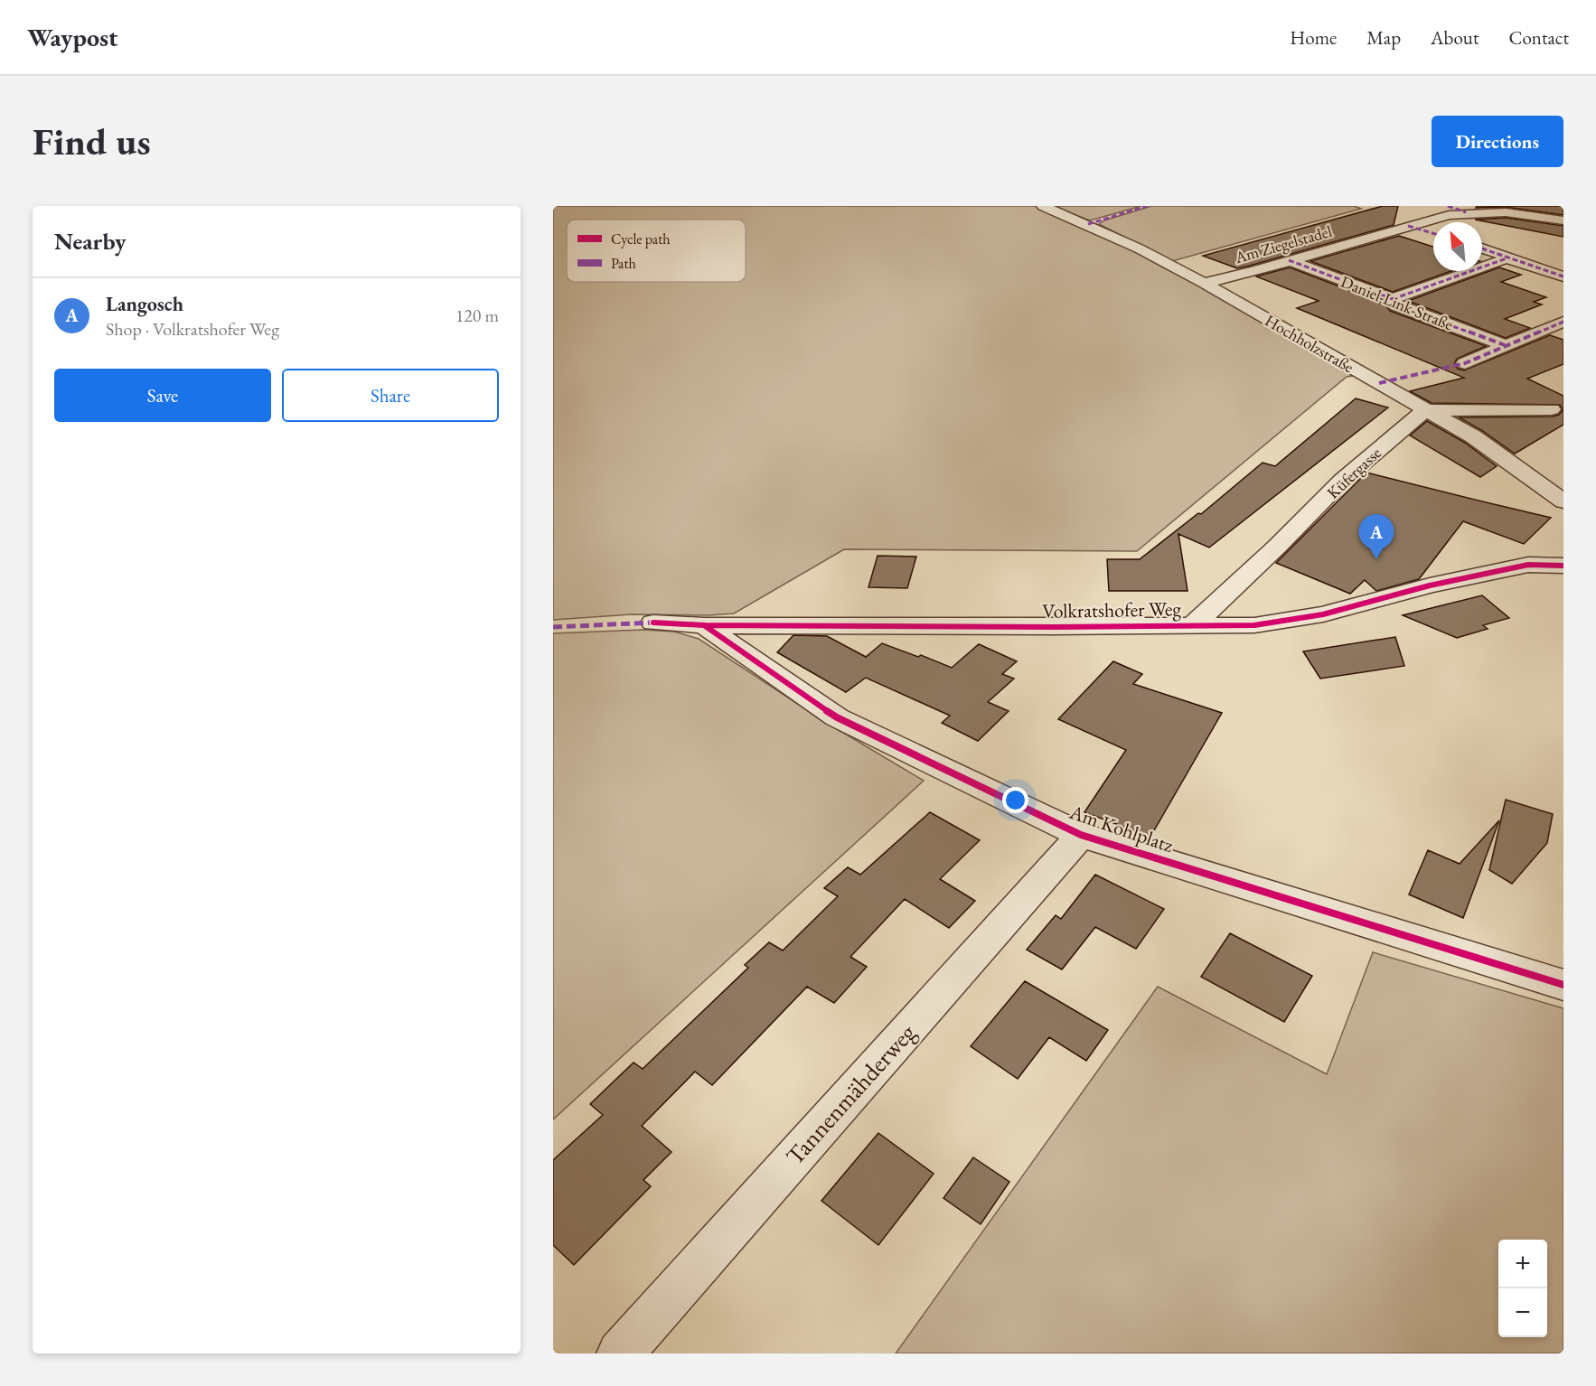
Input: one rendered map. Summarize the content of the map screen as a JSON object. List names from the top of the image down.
{
  "streets": {
    "street": [
      "Am Ziegelstadel",
      "Daniel-Link-Straße",
      "Hochholzstraße",
      "Küfergasse",
      "Volkratshofer Weg",
      "Am Kohlplatz",
      "Tannenmähderweg"
    ]
  },
  "crossings": [
    ["Am Ziegelstadel", "Daniel-Link-Straße"],
    ["Am Ziegelstadel", "Hochholzstraße"],
    ["Hochholzstraße", "Küfergasse"],
    ["Küfergasse", "Volkratshofer Weg"],
    ["Volkratshofer Weg", "Am Kohlplatz"],
    ["Am Kohlplatz", "Tannenmähderweg"]
  ],
  "legend": ["Cycle path", "Path"],
  "north": "top left",
  "page": {
    "header": "Waypost",
    "nav": [
      "Home",
      "Map",
      "About",
      "Contact"
    ],
    "buttons": [
      "Directions",
      ["Save", "Share"]
    ],
    "title": "Find us",
    "heading": "Nearby",
    "list": [
      {
        "mark": "A",
        "name": "Langosch",
        "note": "Shop · Volkratshofer Weg",
        "value": "120 m"
      }
    ],
    "pins": "A",
    "map_buttons": ["+", "−"]
  }
}
